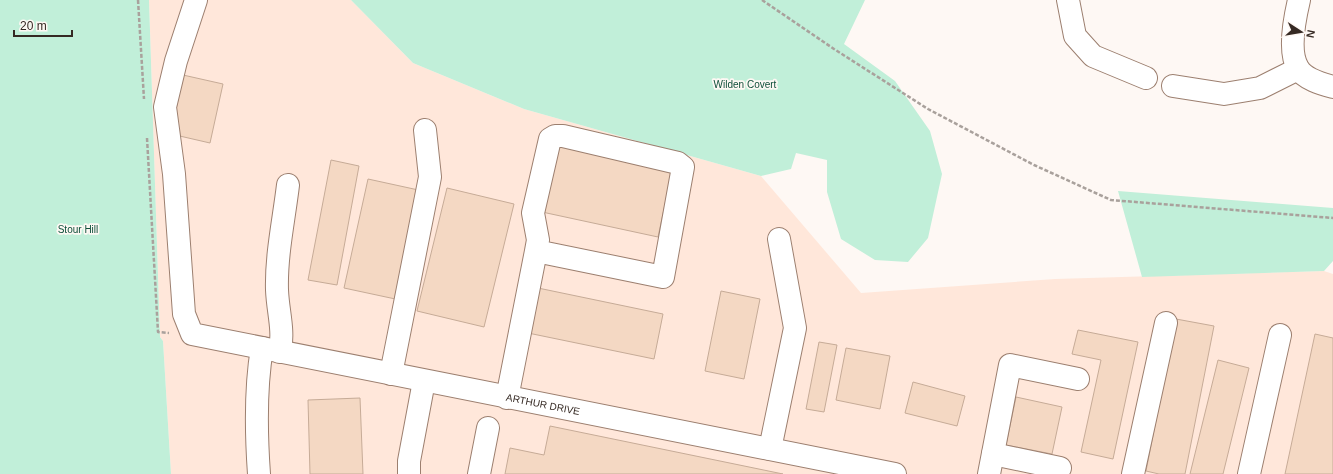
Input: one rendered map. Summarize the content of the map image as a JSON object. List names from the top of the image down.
{
  "streets": {
    "street": ["ARTHUR DRIVE"]
  },
  "parks": ["Wilden Covert", "Stour Hill"],
  "scale_bar": "20 m",
  "north": "right"
}
